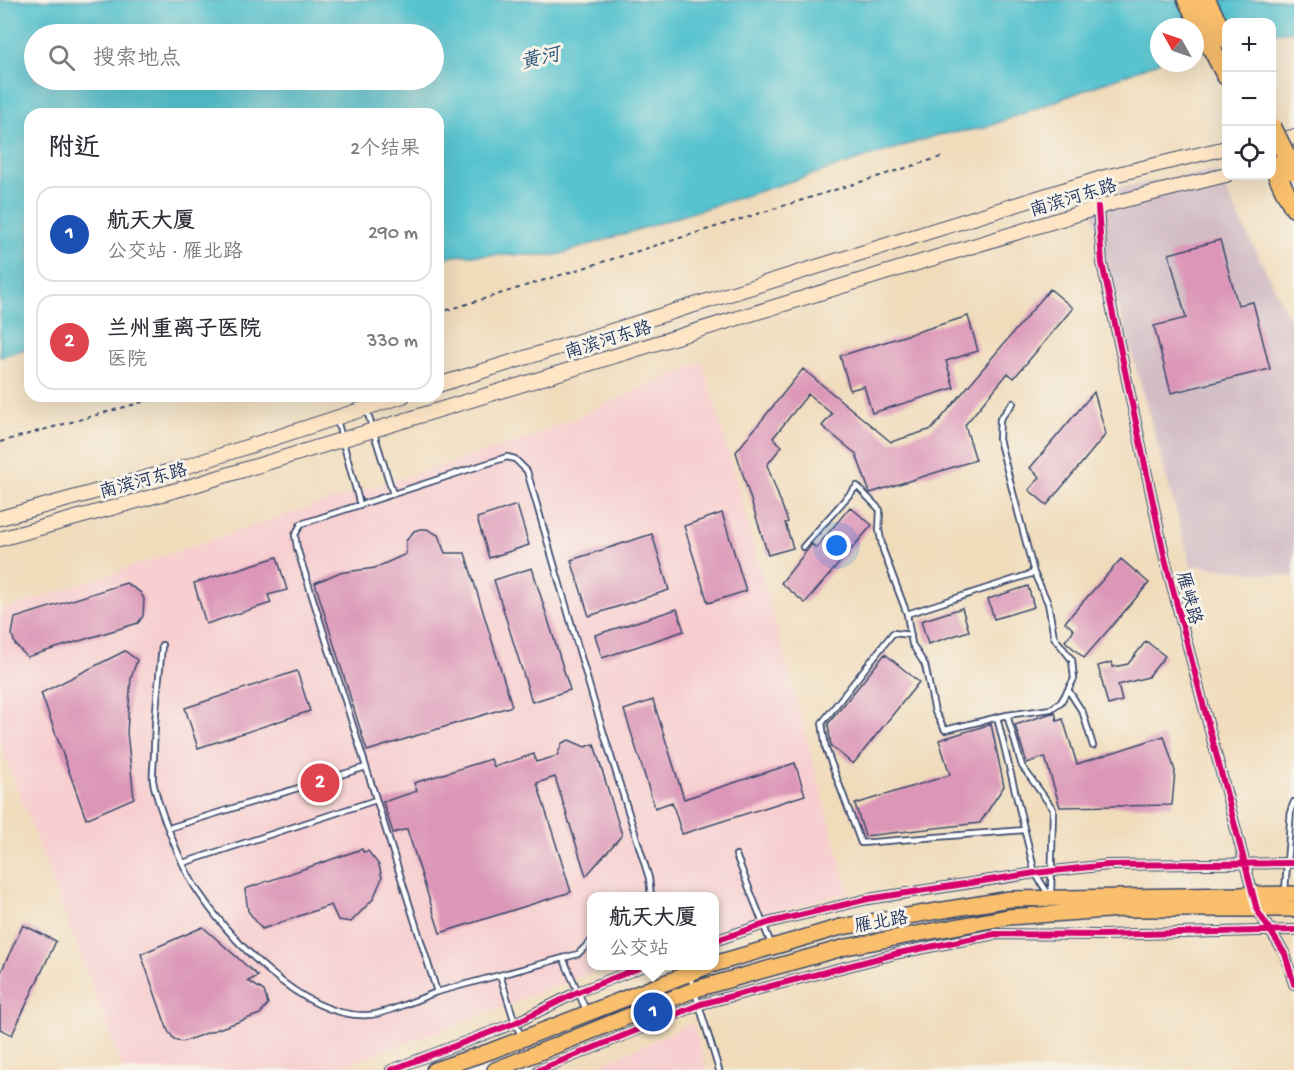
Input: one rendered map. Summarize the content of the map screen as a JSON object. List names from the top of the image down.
{
  "streets": {
    "main road": ["南滨河东路", "雁北路"],
    "street": ["雁峡路"]
  },
  "crossings": [
    ["南滨河东路", "雁峡路"],
    ["雁峡路", "雁北路"]
  ],
  "water": ["黄河"],
  "north": "top left",
  "page": {
    "map_buttons": ["+", "−"],
    "search": "搜索地点",
    "heading": ["附近", "2个结果"],
    "list": [
      {
        "mark": "1",
        "name": "航天大厦",
        "note": "公交站 · 雁北路",
        "value": "290 m"
      },
      {
        "mark": "2",
        "name": "兰州重离子医院",
        "note": "医院",
        "value": "330 m"
      }
    ],
    "pins": ["2", "1"],
    "popup": ["航天大厦", "公交站"]
  }
}
